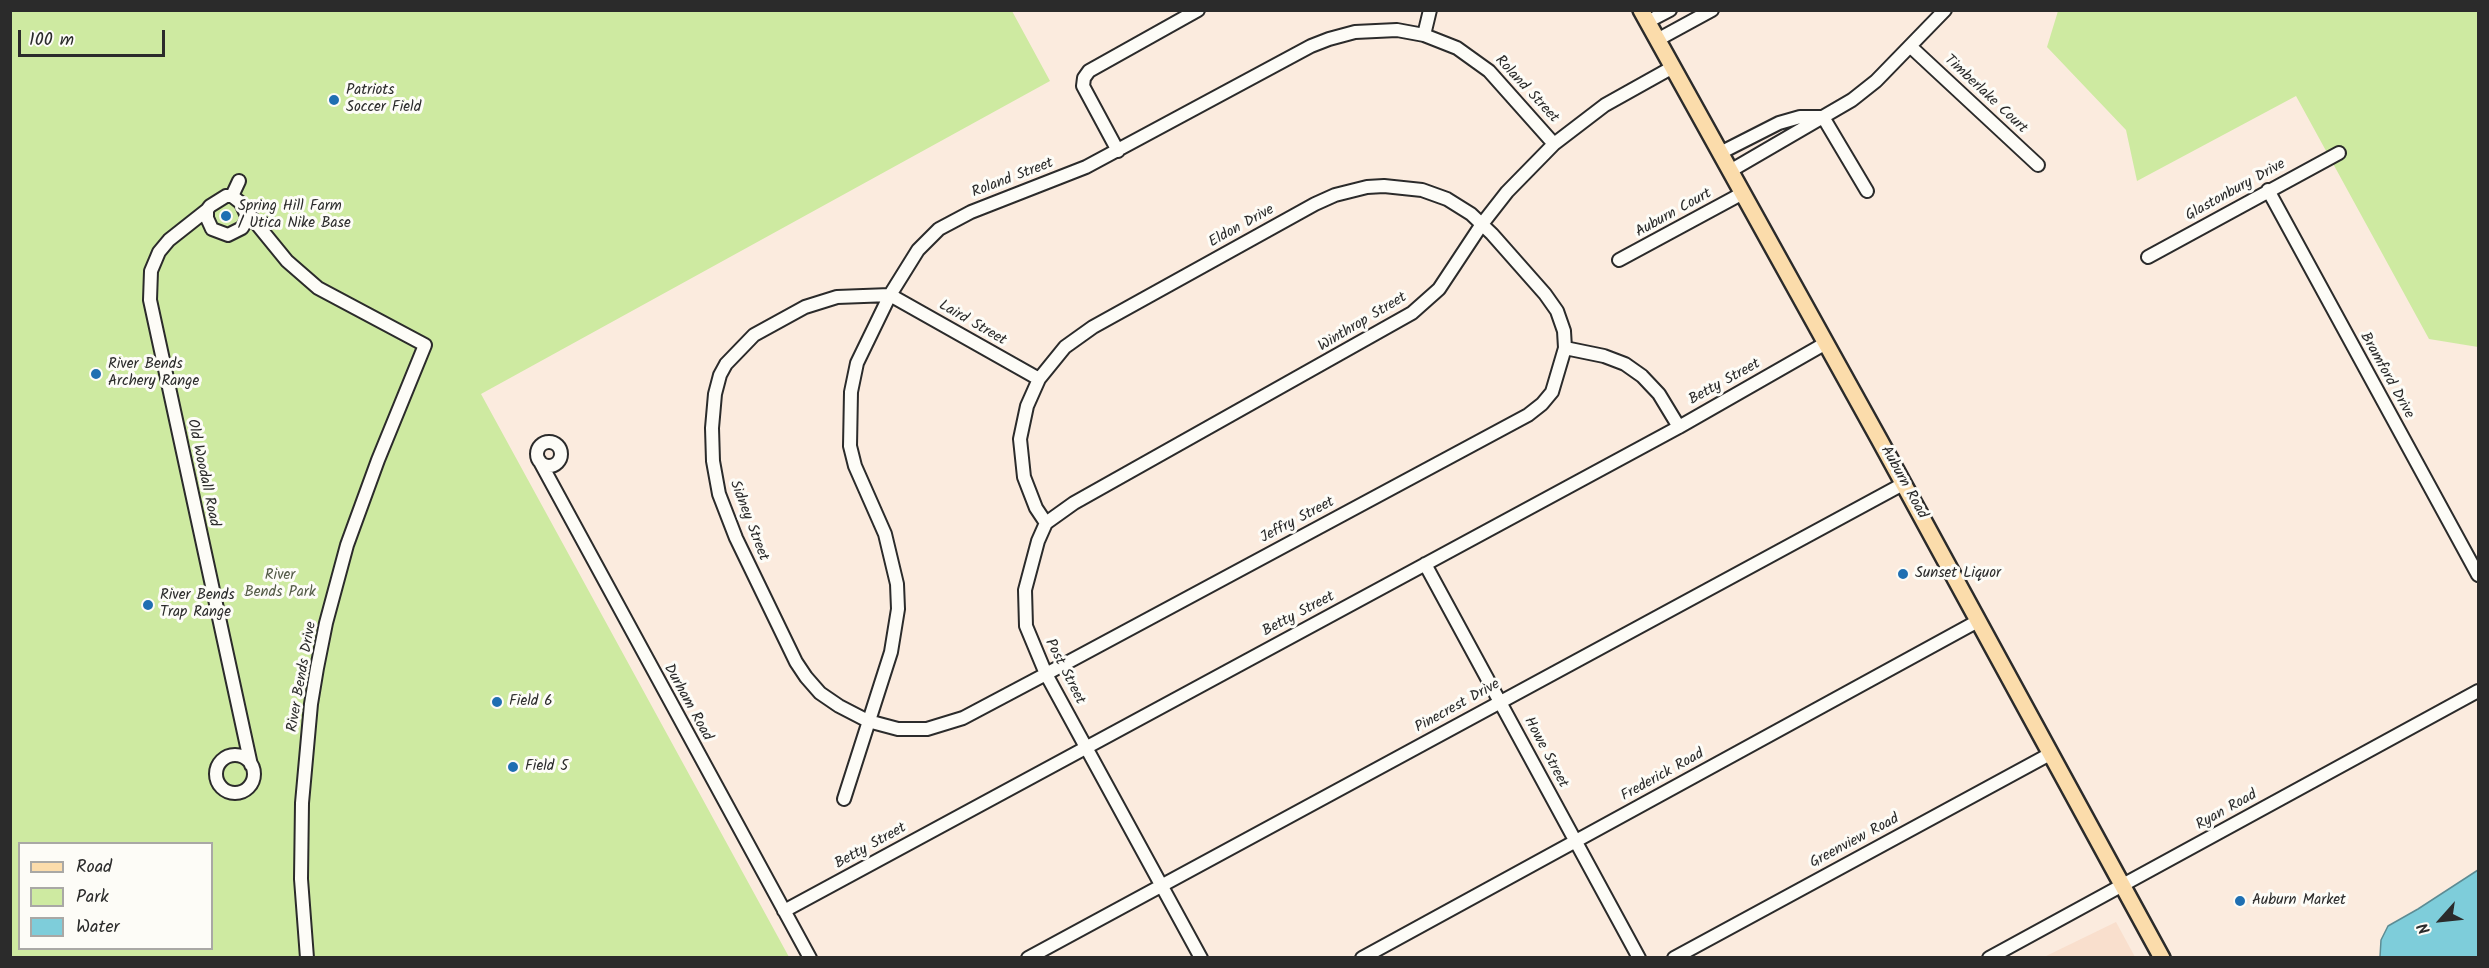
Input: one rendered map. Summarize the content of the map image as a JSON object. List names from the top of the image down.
{
  "streets": {
    "main road": ["Auburn Road"],
    "street": [
      "Roland Street",
      "Timberlake Court",
      "Glastonbury Drive",
      "Auburn Court",
      "Eldon Drive",
      "Winthrop Street",
      "Laird Street",
      "Bramford Drive",
      "Betty Street",
      "Old Woodall Road",
      "Sidney Street",
      "Jeffry Street",
      "Post Street",
      "River Bends Drive",
      "Durham Road",
      "Pinecrest Drive",
      "Howe Street",
      "Frederick Road",
      "Ryan Road",
      "Greenview Road"
    ]
  },
  "crossings": [
    ["Roland Street", "Winthrop Street"],
    ["Roland Street", "Laird Street"],
    ["Roland Street", "Sidney Street"],
    ["Roland Street", "Jeffry Street"],
    ["Glastonbury Drive", "Bramford Drive"],
    ["Auburn Court", "Auburn Road"],
    ["Eldon Drive", "Winthrop Street"],
    ["Eldon Drive", "Laird Street"],
    ["Eldon Drive", "Jeffry Street"],
    ["Winthrop Street", "Auburn Road"],
    ["Winthrop Street", "Jeffry Street"],
    ["Winthrop Street", "Post Street"],
    ["Laird Street", "Sidney Street"],
    ["Betty Street", "Auburn Road"],
    ["Betty Street", "Post Street"],
    ["Betty Street", "Durham Road"],
    ["Betty Street", "Howe Street"],
    ["Old Woodall Road", "River Bends Drive"],
    ["Auburn Road", "Pinecrest Drive"],
    ["Auburn Road", "Frederick Road"],
    ["Auburn Road", "Ryan Road"],
    ["Auburn Road", "Greenview Road"],
    ["Sidney Street", "Jeffry Street"],
    ["Jeffry Street", "Post Street"],
    ["Post Street", "Pinecrest Drive"],
    ["Pinecrest Drive", "Howe Street"],
    ["Howe Street", "Frederick Road"]
  ],
  "parks": ["River Bends Park"],
  "places": [
    "Patriots Soccer Field",
    "Spring Hill Farm / Utica Nike Base",
    "River Bends Archery Range",
    "Sunset Liquor",
    "River Bends Trap Range",
    "Field 6",
    "Field 5",
    "Auburn Market"
  ],
  "legend": ["Road", "Park", "Water"],
  "scale_bar": "100 m",
  "north": "bottom left"
}
